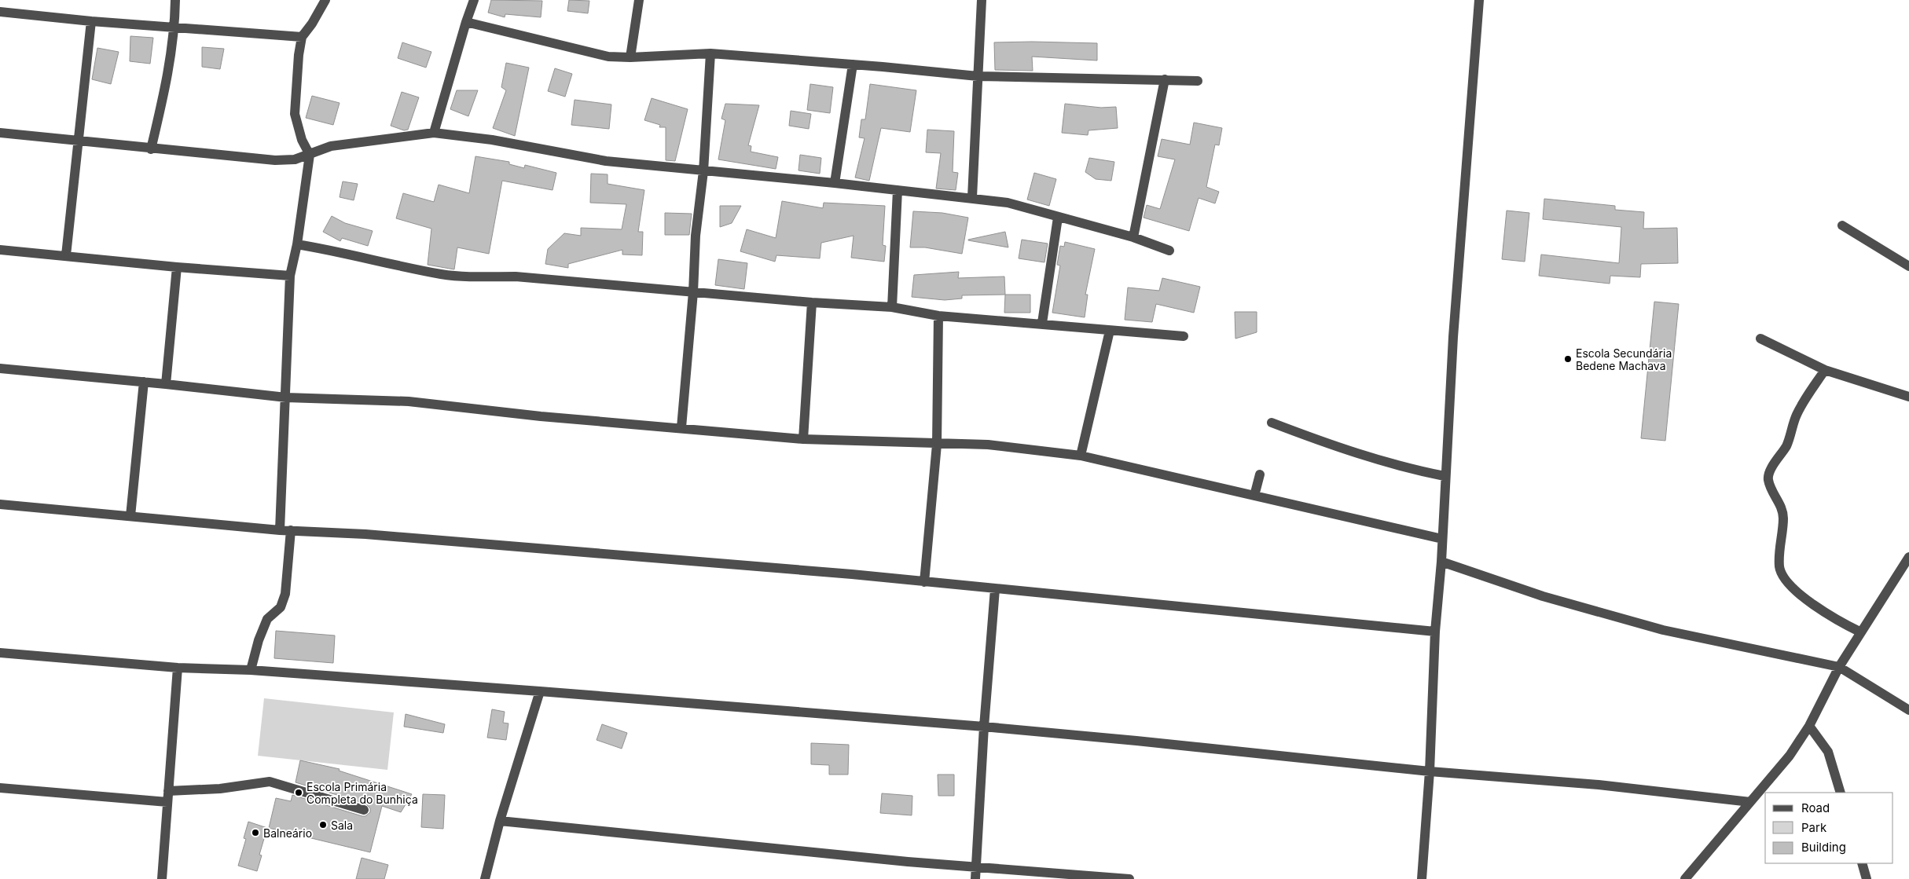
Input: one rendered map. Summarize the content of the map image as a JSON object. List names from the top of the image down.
{
  "places": [
    "Escola Secundária Bedene Machava",
    "Escola Primária Completa do Bunhiça",
    "Sala",
    "Balneário"
  ],
  "legend": ["Road", "Park", "Building"]
}
